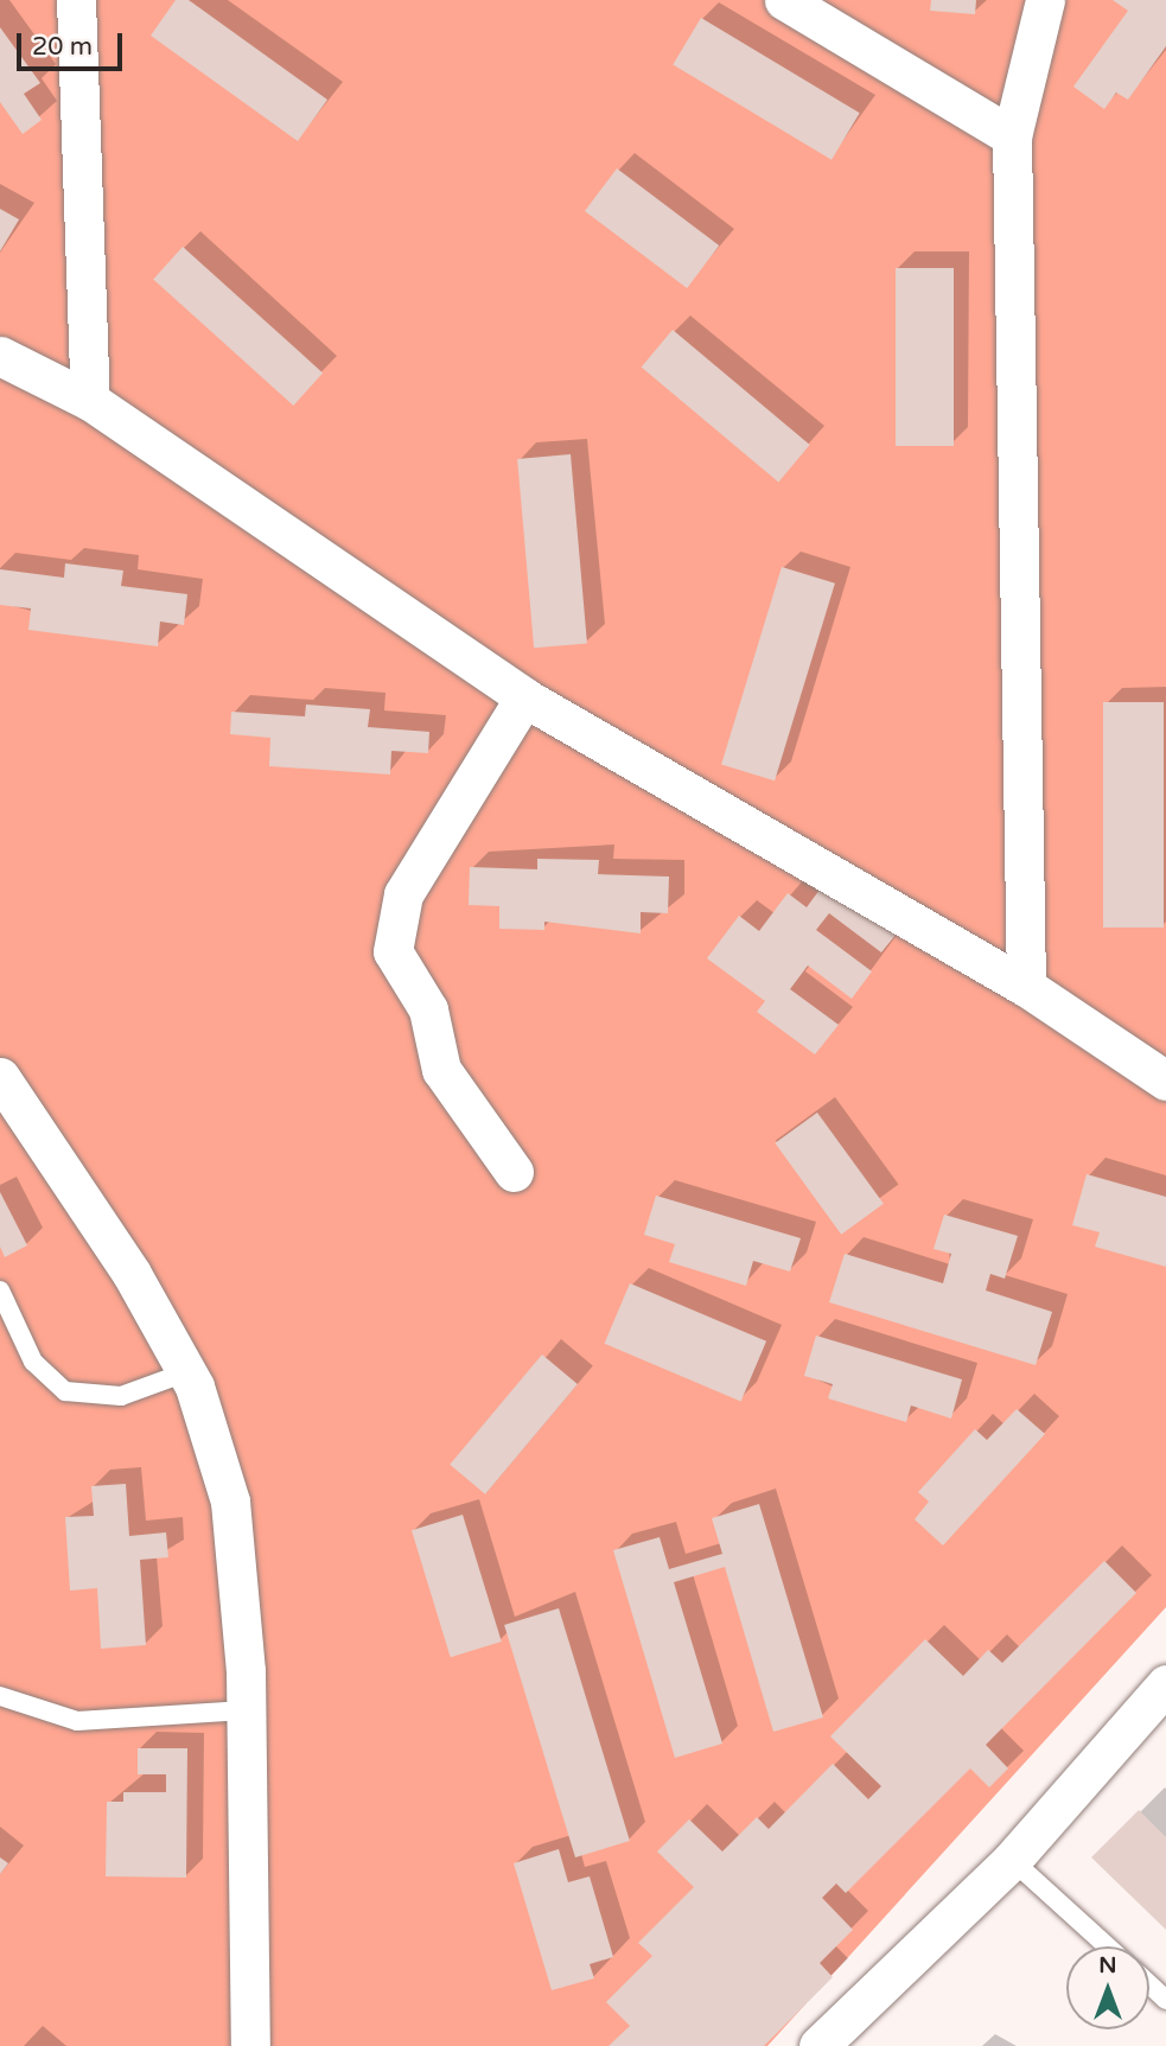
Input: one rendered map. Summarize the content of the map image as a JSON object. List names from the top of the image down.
{
  "scale_bar": "20 m",
  "north": "top"
}
